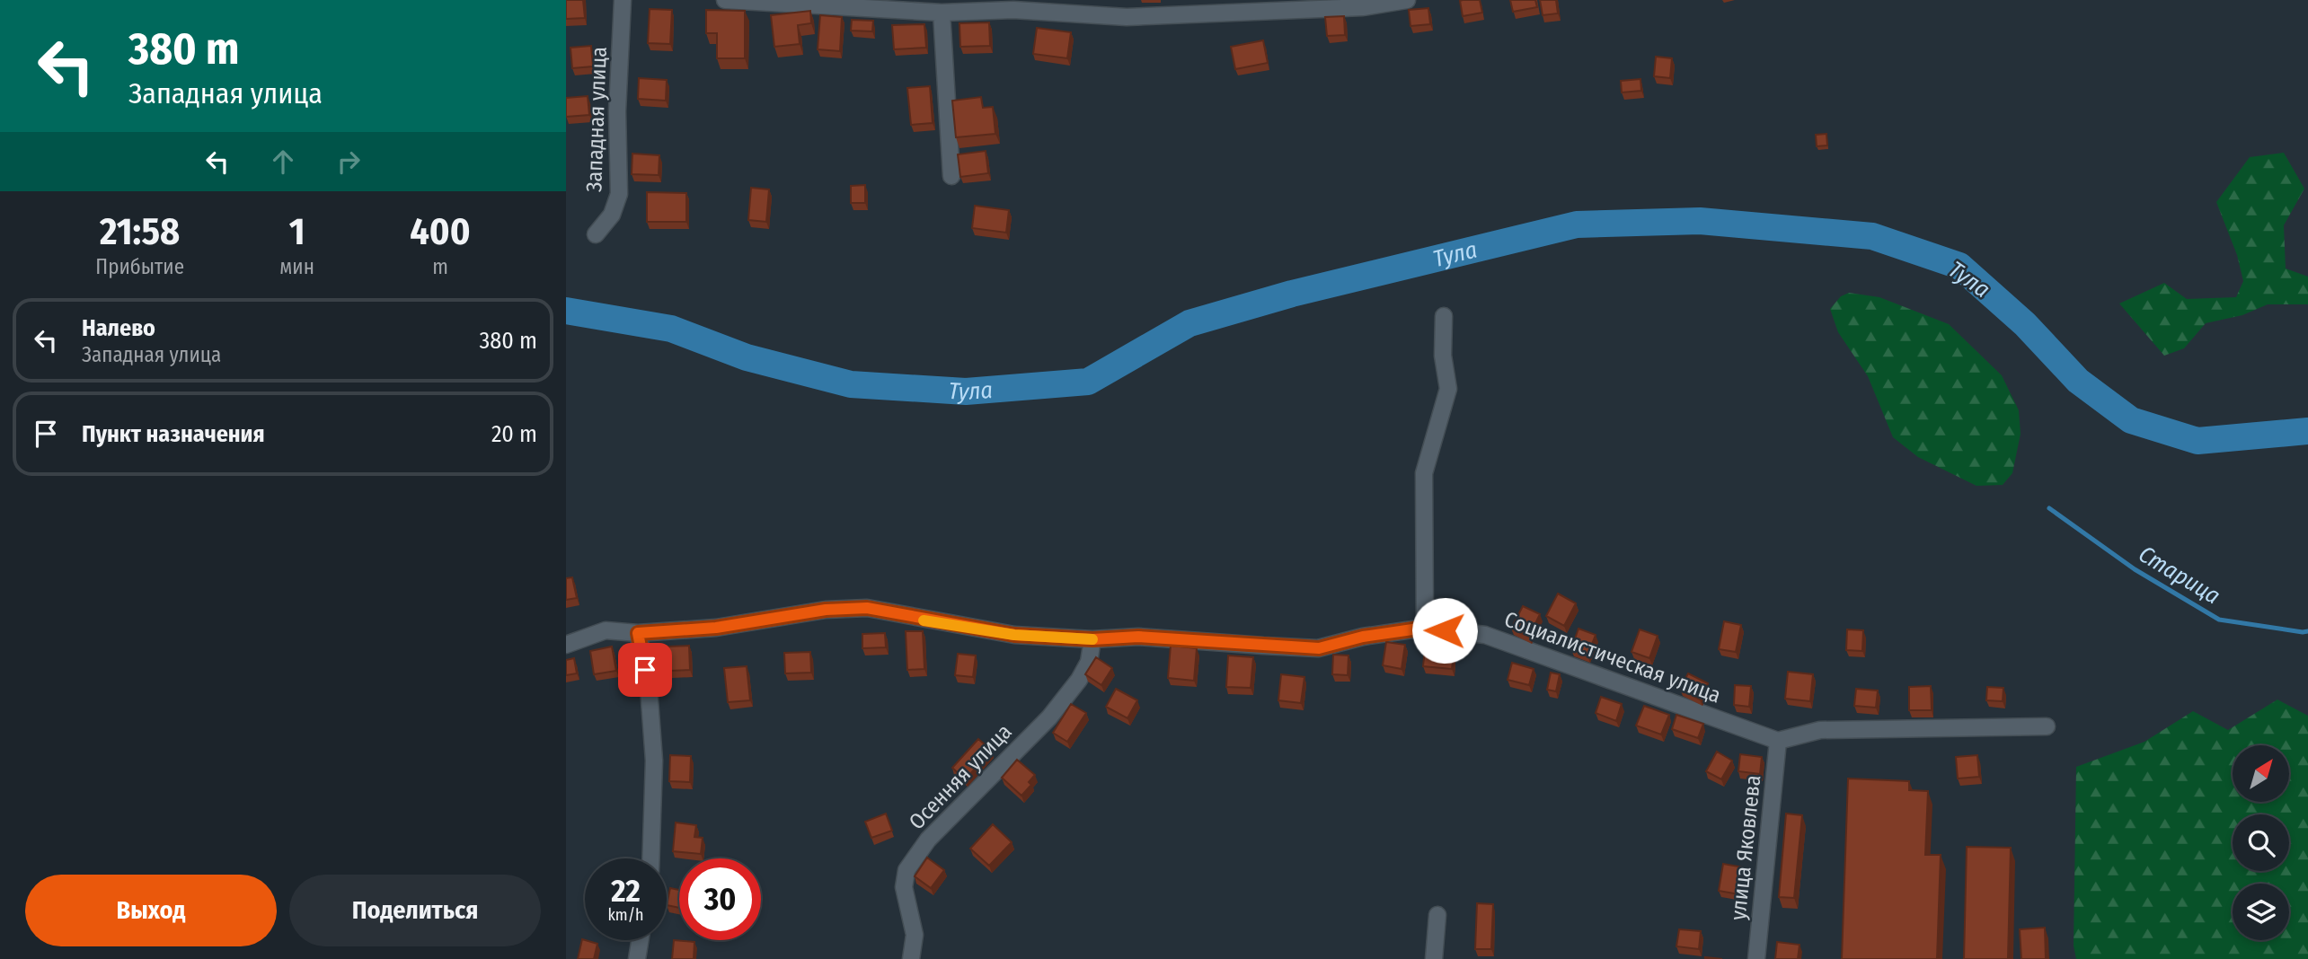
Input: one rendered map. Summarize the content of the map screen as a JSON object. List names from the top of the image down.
{
  "streets": {
    "street": [
      "Западная улица",
      "Социалистическая улица",
      "Осенняя улица",
      "улица Яковлева"
    ]
  },
  "crossings": [
    ["Социалистическая улица", "Осенняя улица"],
    ["Социалистическая улица", "улица Яковлева"]
  ],
  "water": ["Тула", "Старица"],
  "north": "top right",
  "page": {
    "turn": ["380 m", "Западная улица"],
    "eta": [
      "21:58",
      "Прибытие",
      "1",
      "мин",
      "400",
      "m"
    ],
    "list": [
      {
        "name": "Налево",
        "note": "Западная улица",
        "value": "380 m"
      },
      {
        "name": "Пункт назначения",
        "value": "20 m"
      }
    ],
    "speed": "22 km/h",
    "limit": "30",
    "buttons": ["Выход", "Поделиться"]
  }
}
